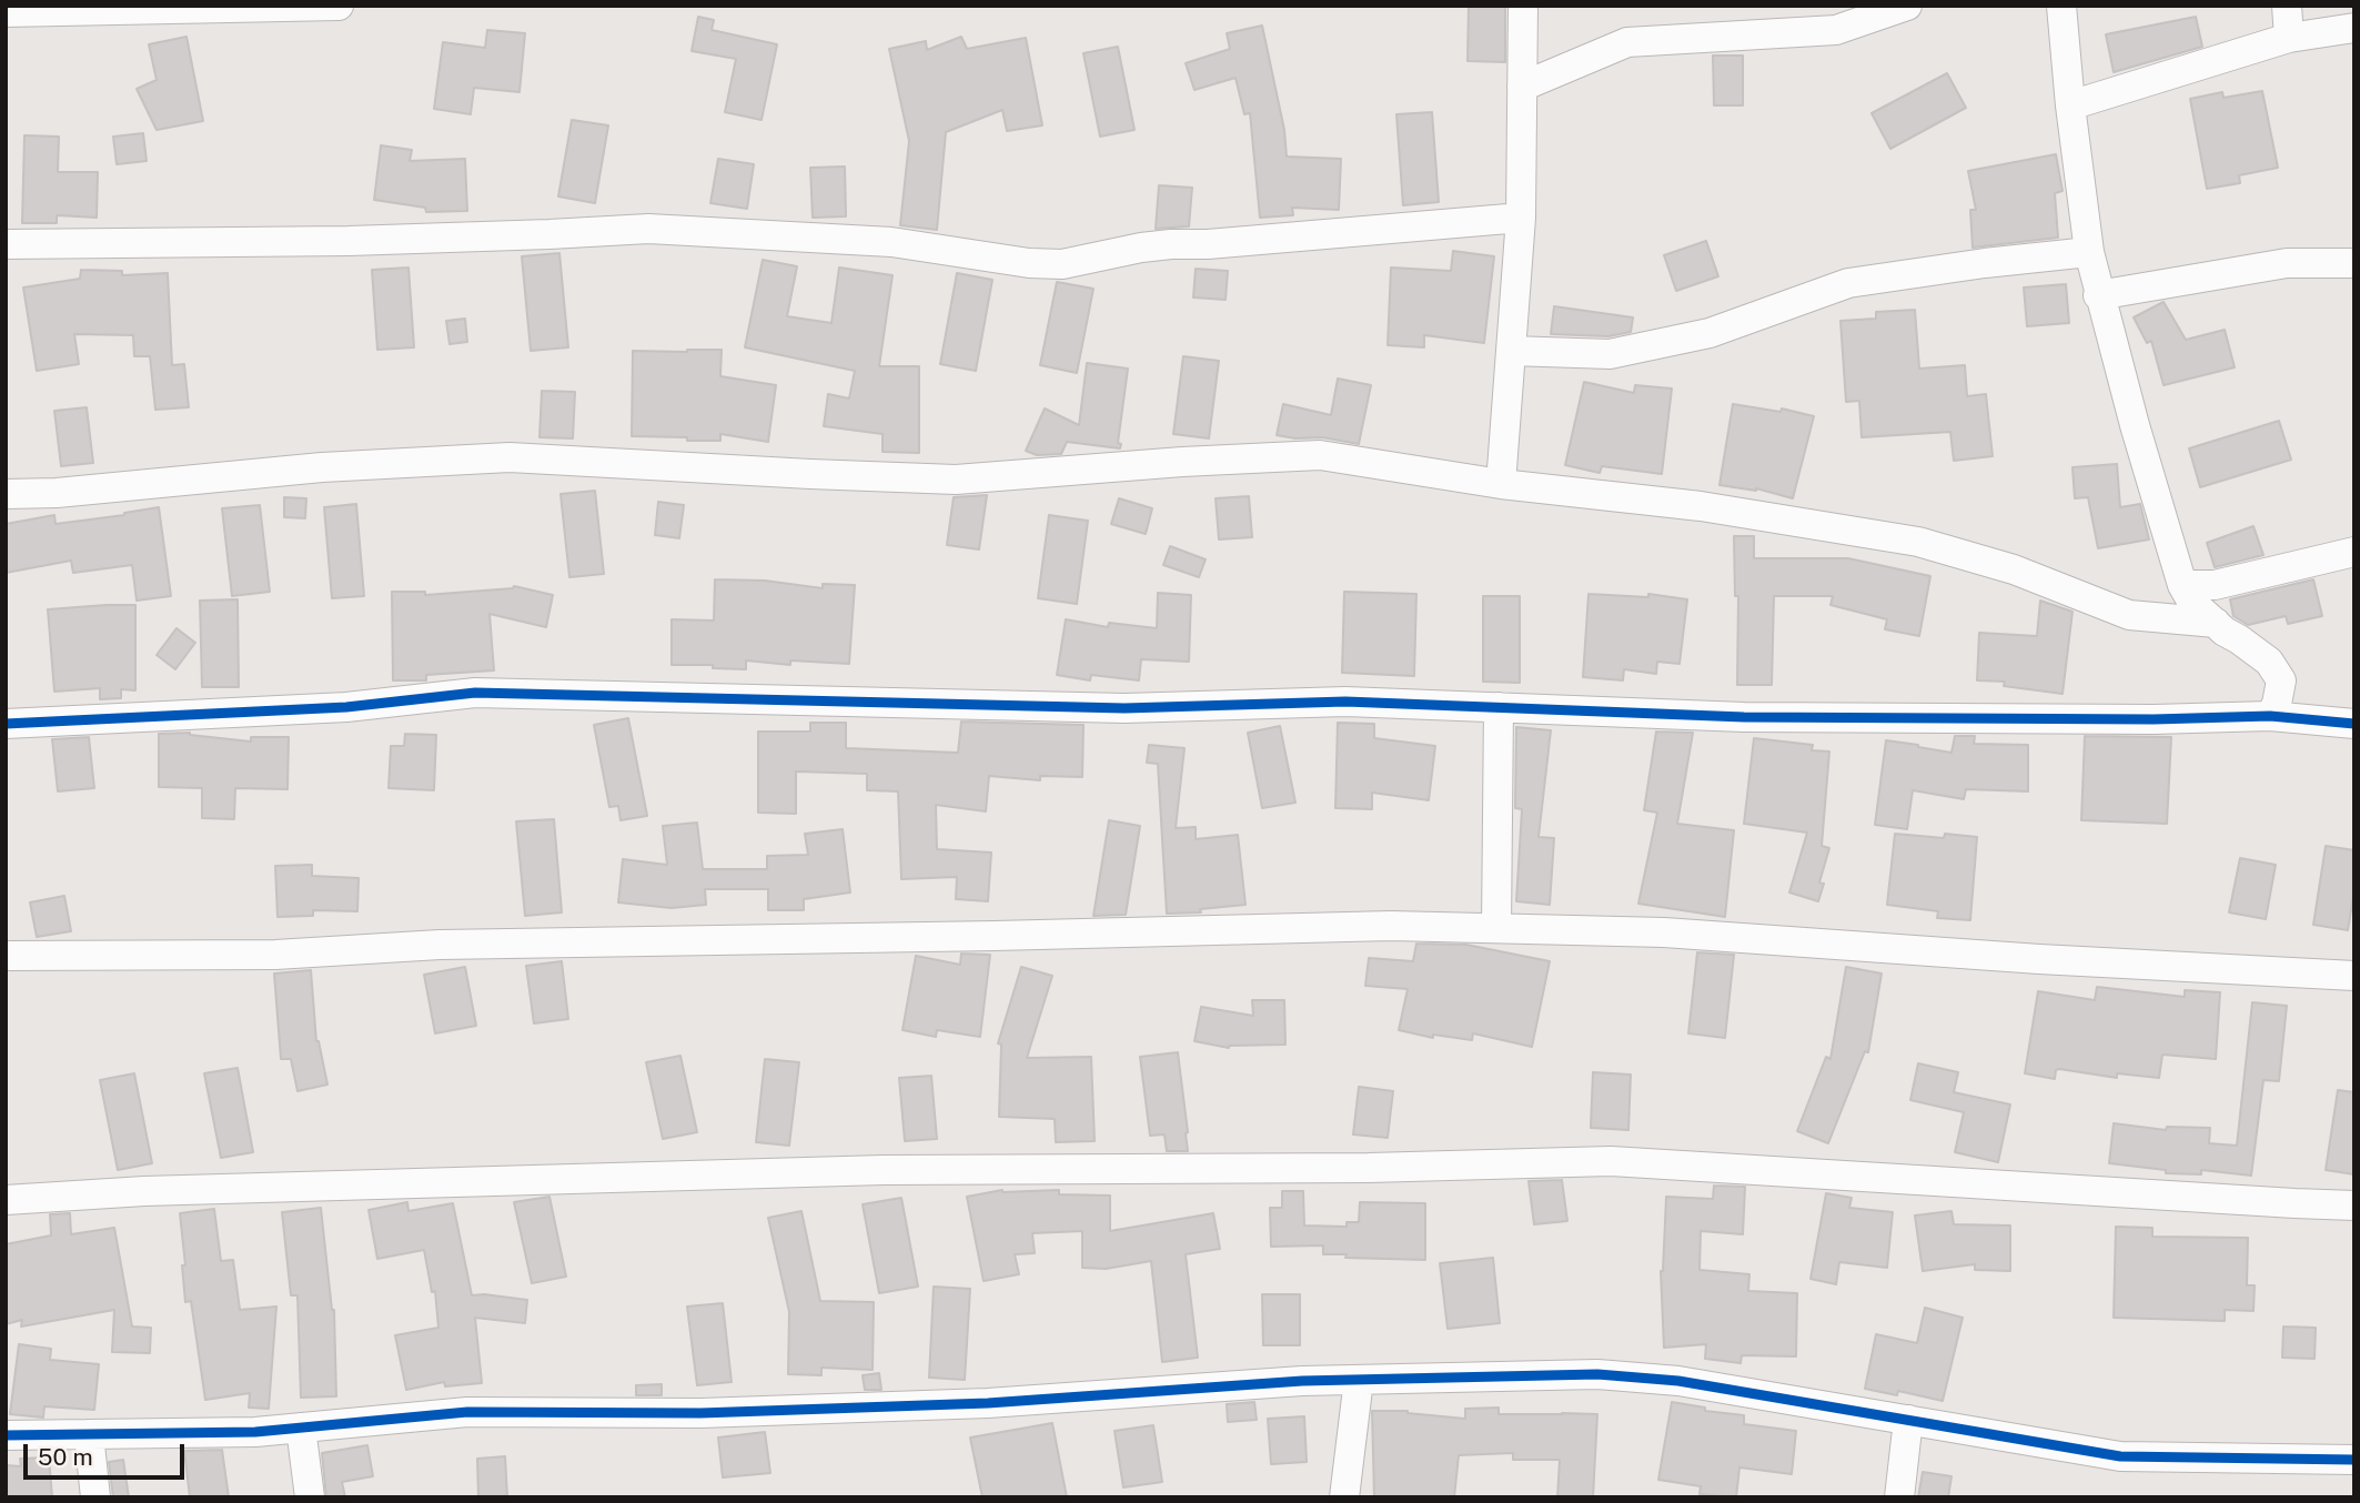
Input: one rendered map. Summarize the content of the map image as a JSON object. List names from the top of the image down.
{
  "scale_bar": "50 m"
}
